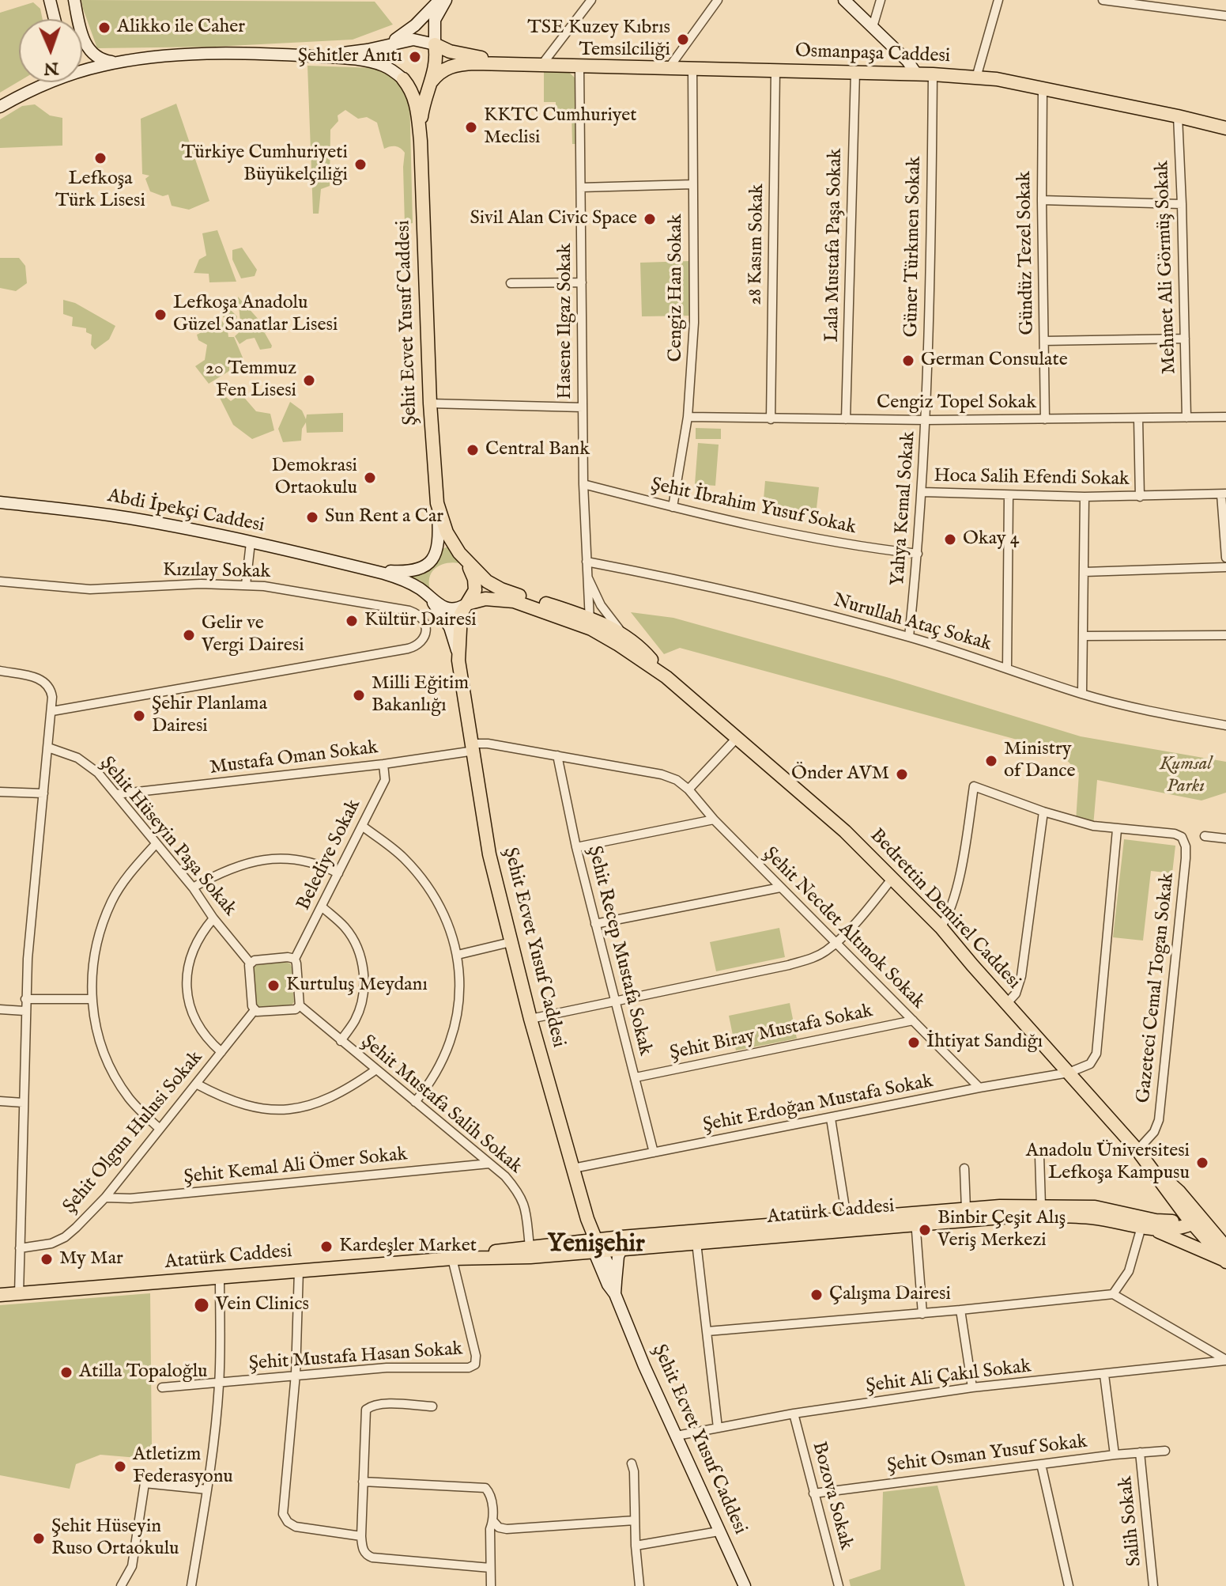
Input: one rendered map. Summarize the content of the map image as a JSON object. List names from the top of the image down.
{
  "streets": {
    "main road": [
      "Osmanpaşa Caddesi",
      "Şehit Ecvet Yusuf Caddesi",
      "Abdi İpekçi Caddesi",
      "Bedrettin Demirel Caddesi",
      "Atatürk Caddesi"
    ],
    "street": [
      "28 Kasım Sokak",
      "Lala Mustafa Paşa Sokak",
      "Güner Türkmen Sokak",
      "Gündüz Tezel Sokak",
      "Mehmet Ali Görmüş Sokak",
      "Cengiz Han Sokak",
      "Hasene Ilgaz Sokak",
      "Cengiz Topel Sokak",
      "Hoca Salih Efendi Sokak",
      "Şehit İbrahim Yusuf Sokak",
      "Yahya Kemal Sokak",
      "Kızılay Sokak",
      "Nurullah Ataç Sokak",
      "Mustafa Oman Sokak",
      "Şehit Hüseyin Paşa Sokak",
      "Belediye Sokak",
      "Şehit Necdet Altınok Sokak",
      "Şehit Recep Mustafa Sokak",
      "Gazeteci Cemal Togan Sokak",
      "Şehit Biray Mustafa Sokak",
      "Şehit Erdoğan Mustafa Sokak",
      "Şehit Mustafa Salih Sokak",
      "Şehit Olgun Hulusi Sokak",
      "Şehit Kemal Ali Ömer Sokak",
      "Şehit Mustafa Hasan Sokak",
      "Şehit Ali Çakıl Sokak",
      "Şehit Osman Yusuf Sokak",
      "Bozova Sokak",
      "Salih Sokak"
    ]
  },
  "crossings": [
    ["Osmanpaşa Caddesi", "28 Kasım Sokak"],
    ["Osmanpaşa Caddesi", "Lala Mustafa Paşa Sokak"],
    ["Osmanpaşa Caddesi", "Güner Türkmen Sokak"],
    ["Osmanpaşa Caddesi", "Gündüz Tezel Sokak"],
    ["Osmanpaşa Caddesi", "Mehmet Ali Görmüş Sokak"],
    ["Osmanpaşa Caddesi", "Cengiz Han Sokak"],
    ["Osmanpaşa Caddesi", "Hasene Ilgaz Sokak"],
    ["Osmanpaşa Caddesi", "Şehit Ecvet Yusuf Caddesi"],
    ["28 Kasım Sokak", "Cengiz Topel Sokak"],
    ["Lala Mustafa Paşa Sokak", "Cengiz Topel Sokak"],
    ["Güner Türkmen Sokak", "Cengiz Topel Sokak"],
    ["Güner Türkmen Sokak", "Yahya Kemal Sokak"],
    ["Gündüz Tezel Sokak", "Cengiz Topel Sokak"],
    ["Mehmet Ali Görmüş Sokak", "Cengiz Topel Sokak"],
    ["Cengiz Han Sokak", "Cengiz Topel Sokak"],
    ["Cengiz Han Sokak", "Şehit İbrahim Yusuf Sokak"],
    ["Hasene Ilgaz Sokak", "Şehit İbrahim Yusuf Sokak"],
    ["Hasene Ilgaz Sokak", "Nurullah Ataç Sokak"],
    ["Hasene Ilgaz Sokak", "Bedrettin Demirel Caddesi"],
    ["Şehit Ecvet Yusuf Caddesi", "Abdi İpekçi Caddesi"],
    ["Şehit Ecvet Yusuf Caddesi", "Mustafa Oman Sokak"],
    ["Şehit Ecvet Yusuf Caddesi", "Bedrettin Demirel Caddesi"],
    ["Şehit Ecvet Yusuf Caddesi", "Şehit Erdoğan Mustafa Sokak"],
    ["Şehit Ecvet Yusuf Caddesi", "Atatürk Caddesi"],
    ["Şehit Ecvet Yusuf Caddesi", "Şehit Ali Çakıl Sokak"],
    ["Cengiz Topel Sokak", "Yahya Kemal Sokak"],
    ["Hoca Salih Efendi Sokak", "Yahya Kemal Sokak"],
    ["Şehit İbrahim Yusuf Sokak", "Yahya Kemal Sokak"],
    ["Yahya Kemal Sokak", "Nurullah Ataç Sokak"],
    ["Abdi İpekçi Caddesi", "Bedrettin Demirel Caddesi"],
    ["Mustafa Oman Sokak", "Şehit Hüseyin Paşa Sokak"],
    ["Mustafa Oman Sokak", "Belediye Sokak"],
    ["Mustafa Oman Sokak", "Şehit Necdet Altınok Sokak"],
    ["Mustafa Oman Sokak", "Şehit Recep Mustafa Sokak"],
    ["Şehit Hüseyin Paşa Sokak", "Belediye Sokak"],
    ["Şehit Hüseyin Paşa Sokak", "Şehit Mustafa Salih Sokak"],
    ["Şehit Hüseyin Paşa Sokak", "Şehit Olgun Hulusi Sokak"],
    ["Belediye Sokak", "Şehit Mustafa Salih Sokak"],
    ["Belediye Sokak", "Şehit Olgun Hulusi Sokak"],
    ["Bedrettin Demirel Caddesi", "Gazeteci Cemal Togan Sokak"],
    ["Bedrettin Demirel Caddesi", "Şehit Erdoğan Mustafa Sokak"],
    ["Bedrettin Demirel Caddesi", "Atatürk Caddesi"],
    ["Şehit Necdet Altınok Sokak", "Şehit Biray Mustafa Sokak"],
    ["Şehit Necdet Altınok Sokak", "Şehit Erdoğan Mustafa Sokak"],
    ["Şehit Recep Mustafa Sokak", "Şehit Biray Mustafa Sokak"],
    ["Şehit Recep Mustafa Sokak", "Şehit Erdoğan Mustafa Sokak"],
    ["Şehit Mustafa Salih Sokak", "Şehit Olgun Hulusi Sokak"],
    ["Şehit Mustafa Salih Sokak", "Şehit Kemal Ali Ömer Sokak"],
    ["Şehit Mustafa Salih Sokak", "Atatürk Caddesi"],
    ["Şehit Olgun Hulusi Sokak", "Şehit Kemal Ali Ömer Sokak"],
    ["Atatürk Caddesi", "Şehit Mustafa Hasan Sokak"],
    ["Şehit Ali Çakıl Sokak", "Bozova Sokak"],
    ["Şehit Osman Yusuf Sokak", "Bozova Sokak"],
    ["Şehit Osman Yusuf Sokak", "Salih Sokak"]
  ],
  "districts": ["Yenişehir"],
  "parks": ["Kumsal Parkı"],
  "places": [
    "Alikko ile Caher",
    "TSE Kuzey Kıbrıs Temsilciliği",
    "Şehitler Anıtı",
    "KKTC Cumhuriyet Meclisi",
    "Lefkoşa Türk Lisesi",
    "Türkiye Cumhuriyeti Büyükelçiliği",
    "Sivil Alan Civic Space",
    "Lefkoşa Anadolu Güzel Sanatlar Lisesi",
    "German Consulate",
    "20 Temmuz Fen Lisesi",
    "Central Bank",
    "Demokrasi Ortaokulu",
    "Sun Rent a Car",
    "Okay 4",
    "Kültür Dairesi",
    "Gelir ve Vergi Dairesi",
    "Milli Eğitim Bakanlığı",
    "Şehir Planlama Dairesi",
    "Ministry of Dance",
    "Önder AVM",
    "Kurtuluş Meydanı",
    "İhtiyat Sandığı",
    "Anadolu Üniversitesi Lefkoşa Kampusu",
    "Binbir Çeşit Alış Veriş Merkezi",
    "Kardeşler Market",
    "My Mar",
    "Çalışma Dairesi",
    "Vein Clinics",
    "Atilla Topaloğlu",
    "Atletizm Federasyonu",
    "Şehit Hüseyin Ruso Ortaokulu"
  ],
  "north": "bottom"
}
